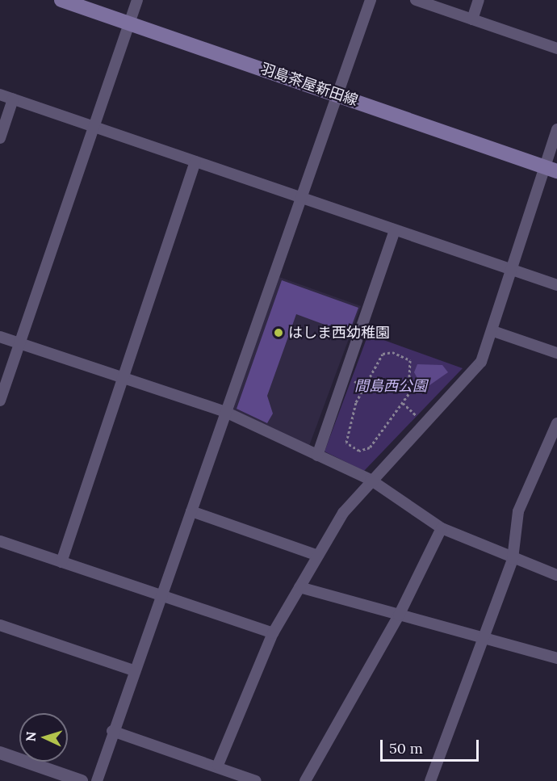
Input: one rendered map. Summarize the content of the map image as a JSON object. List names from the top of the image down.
{
  "streets": {
    "main road": ["羽島茶屋新田線"]
  },
  "parks": ["間島西公園"],
  "places": ["はしま西幼稚園"],
  "scale_bar": "50 m",
  "north": "left"
}
